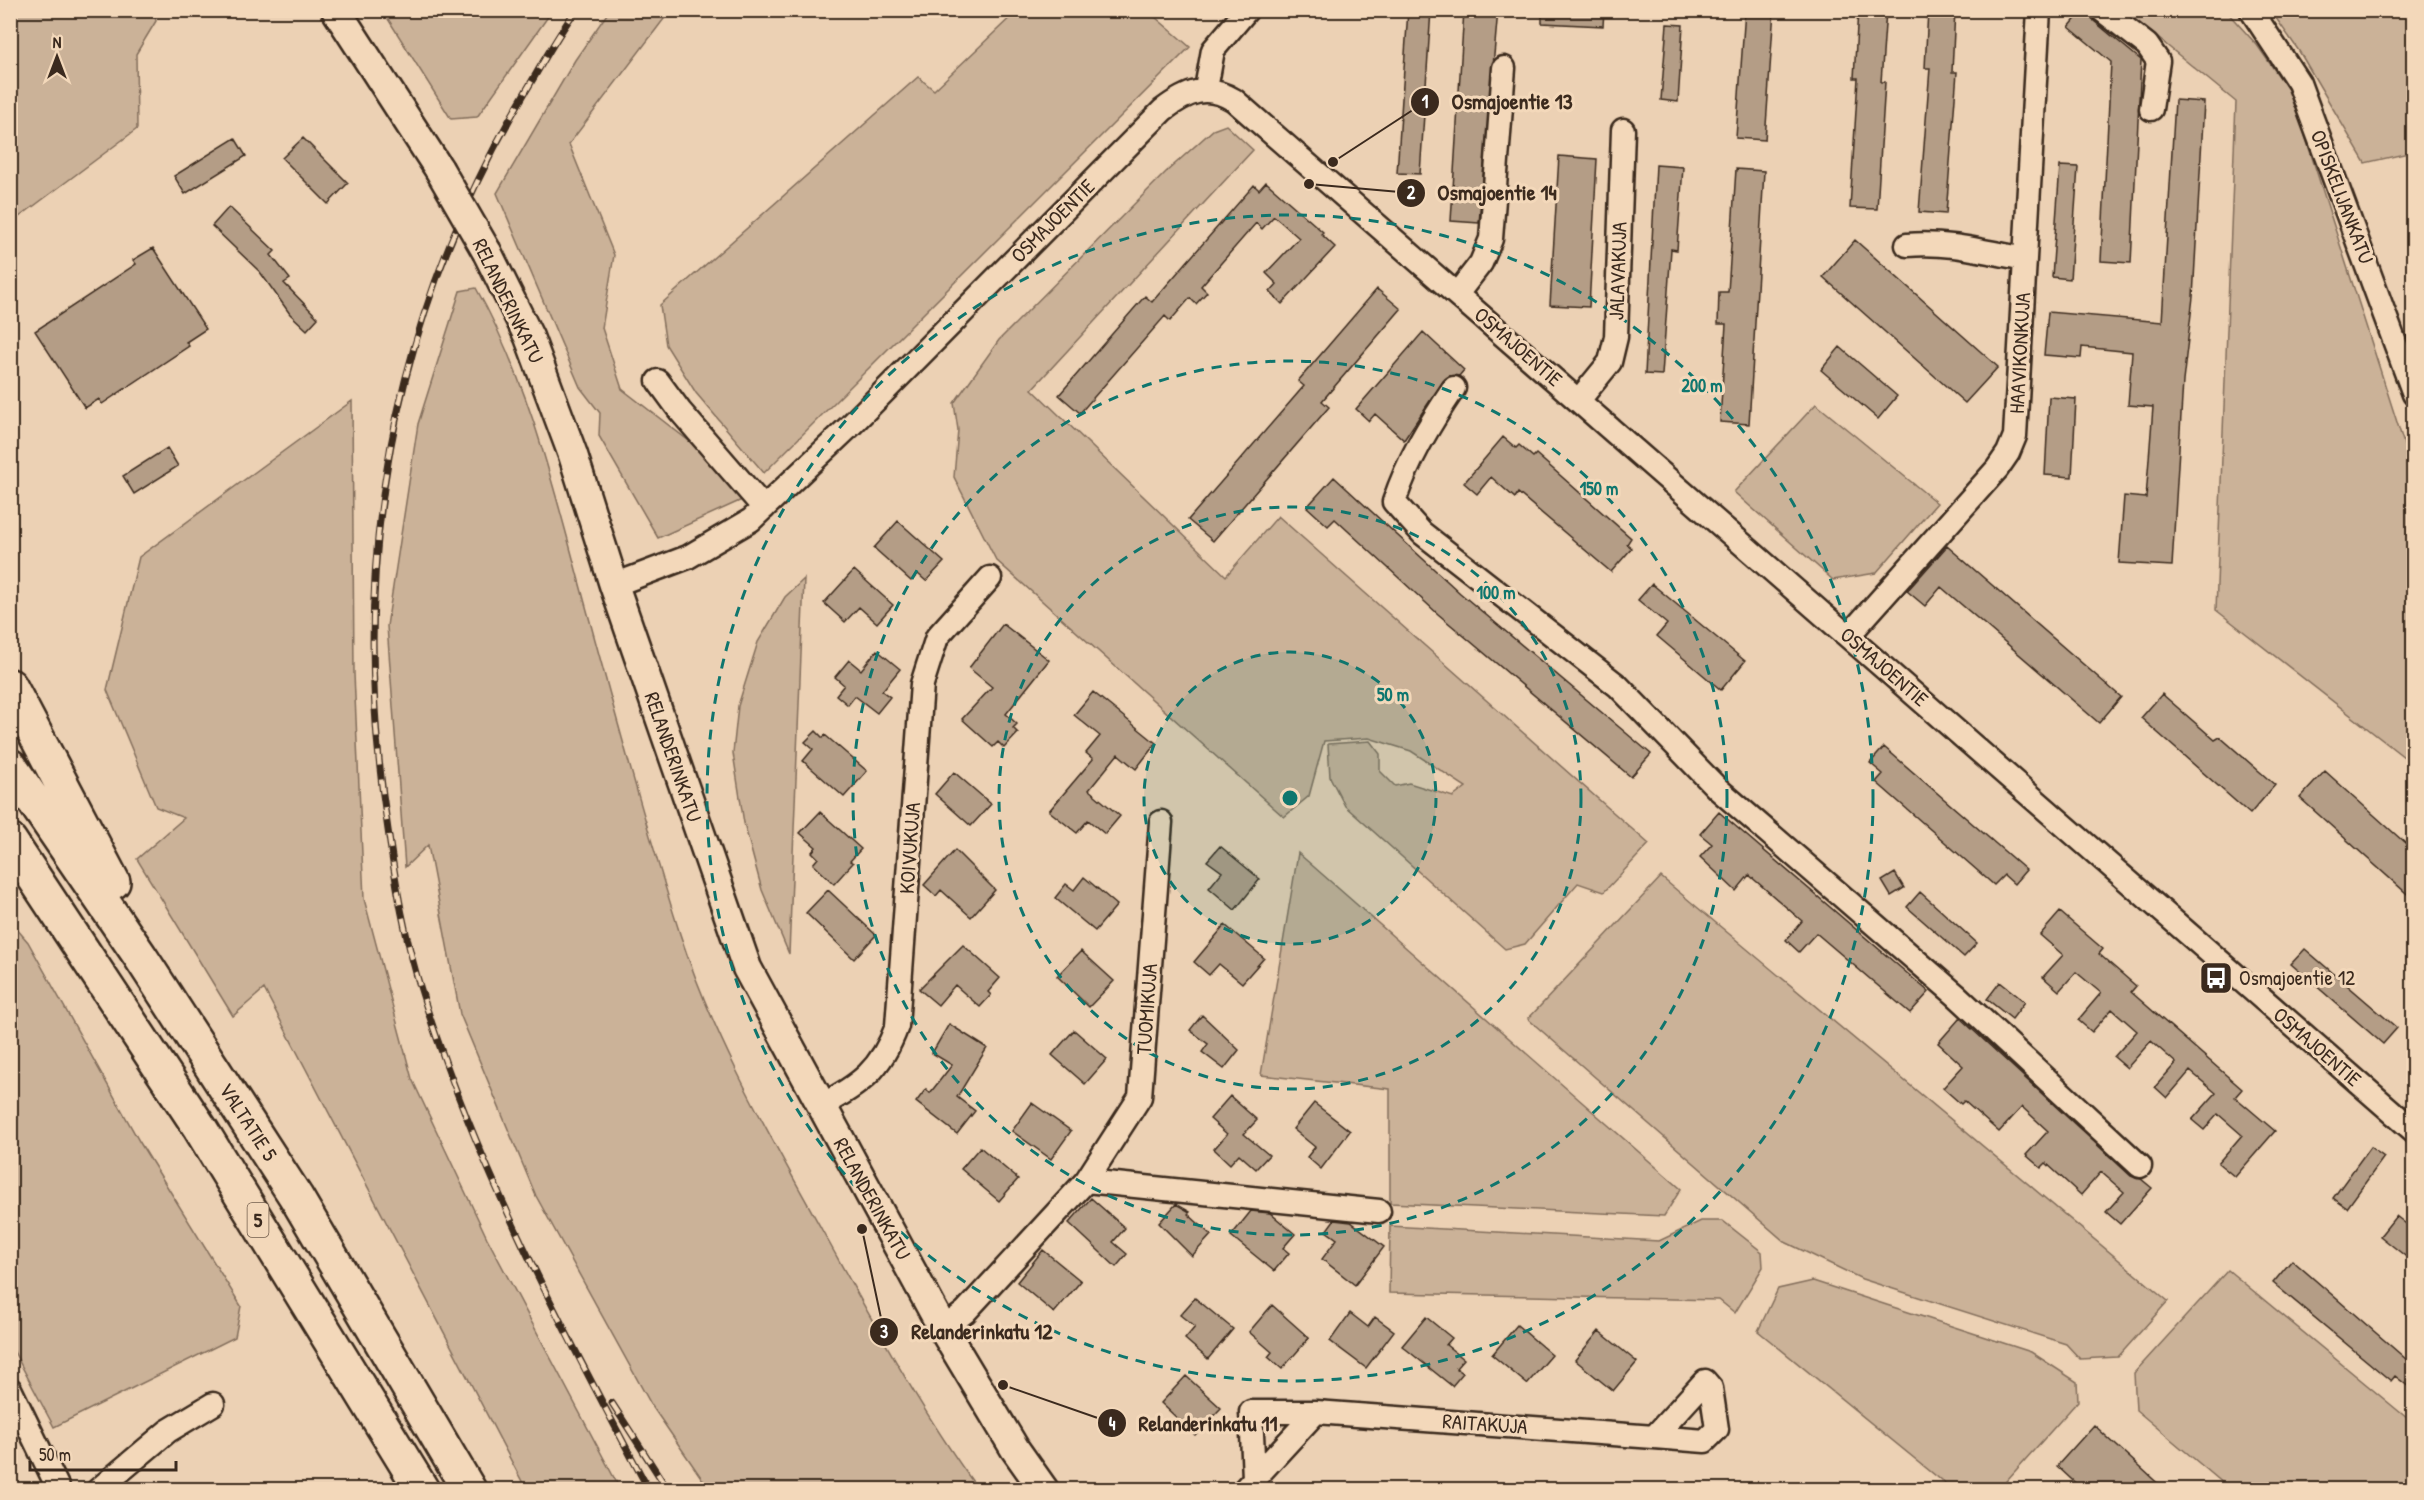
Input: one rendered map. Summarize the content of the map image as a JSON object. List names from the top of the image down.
{
  "streets": {
    "highway": ["VALTATIE 5", "5"],
    "main road": ["RELANDERINKATU"],
    "street": [
      "OPISKELIJANKATU",
      "OSMAJOENTIE",
      "JALAVAKUJA",
      "HAAVIKONKUJA",
      "KOIVUKUJA",
      "TUOMIKUJA",
      "RAITAKUJA"
    ]
  },
  "crossings": [
    ["OSMAJOENTIE", "JALAVAKUJA"],
    ["OSMAJOENTIE", "RELANDERINKATU"],
    ["OSMAJOENTIE", "HAAVIKONKUJA"],
    ["RELANDERINKATU", "KOIVUKUJA"],
    ["RELANDERINKATU", "TUOMIKUJA"]
  ],
  "places": {
    "other": [
      "Osmajoentie 13",
      "Osmajoentie 14",
      "Relanderinkatu 12",
      "Relanderinkatu 11"
    ],
    "bus stop": ["Osmajoentie 12"]
  },
  "scale_bar": "50 m",
  "north": "top",
  "rings": [
    "200 m",
    "150 m",
    "100 m",
    "50 m"
  ]
}
